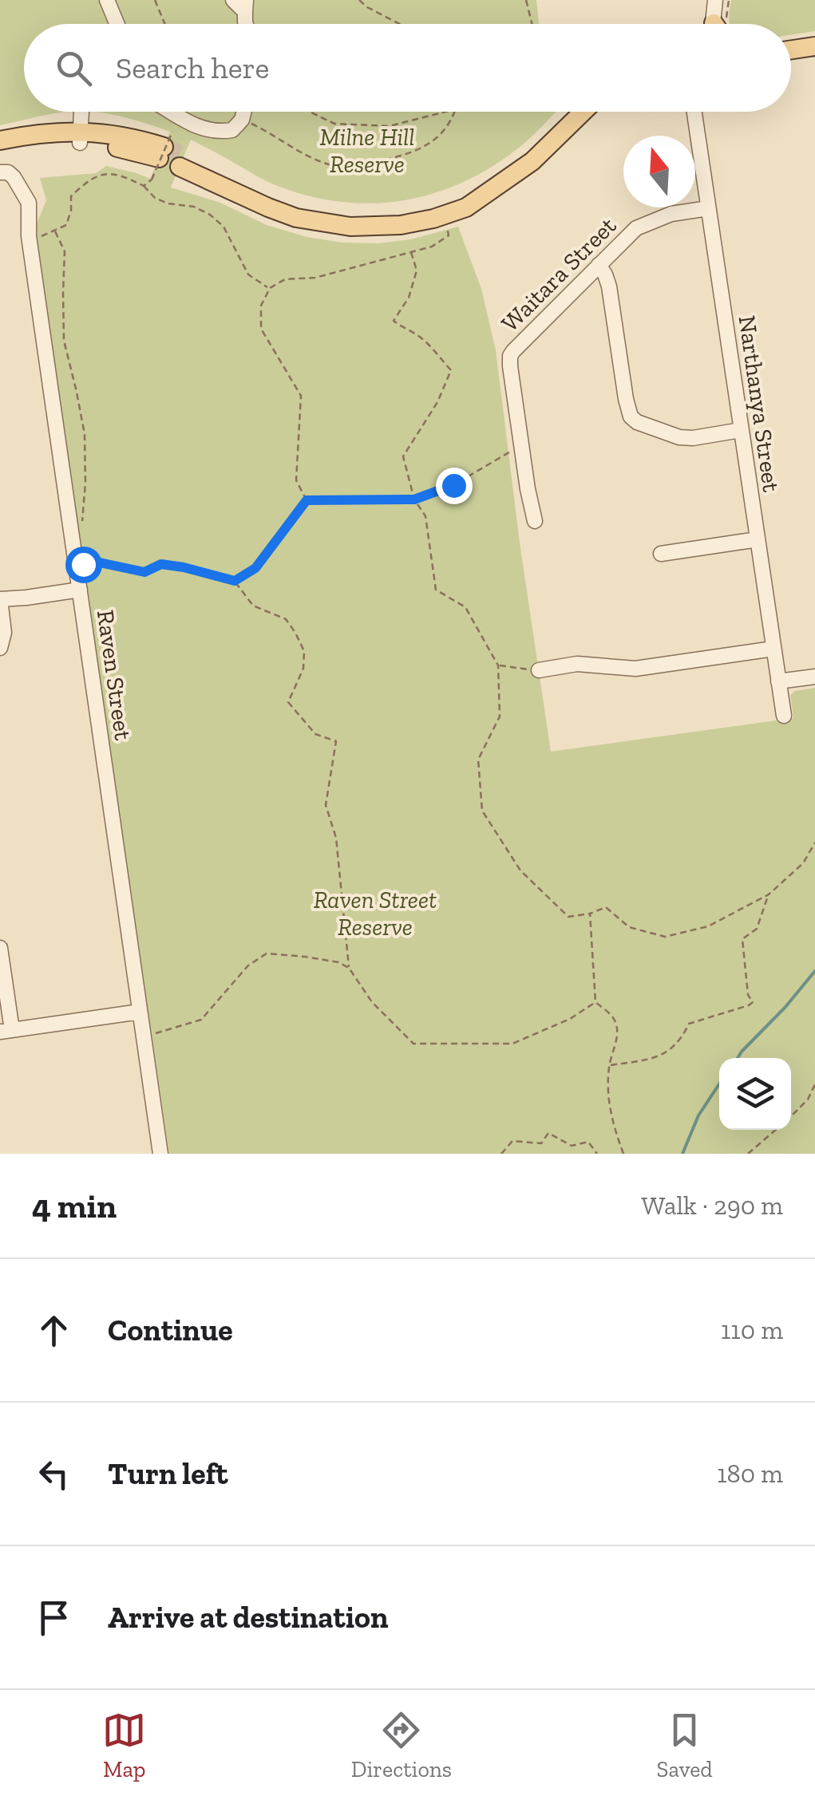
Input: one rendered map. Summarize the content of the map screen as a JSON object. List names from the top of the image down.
{
  "streets": {
    "street": ["Waitara Street", "Narthanya Street", "Raven Street"]
  },
  "crossings": [
    ["Waitara Street", "Narthanya Street"]
  ],
  "parks": ["Milne Hill Reserve", "Raven Street Reserve"],
  "north": "top",
  "page": {
    "search": "Search here",
    "heading": ["4 min", "Walk · 290 m"],
    "list": [
      ["Continue", "110 m"],
      ["Turn left", "180 m"],
      "Arrive at destination"
    ],
    "nav": ["Map", "Directions", "Saved"]
  }
}
